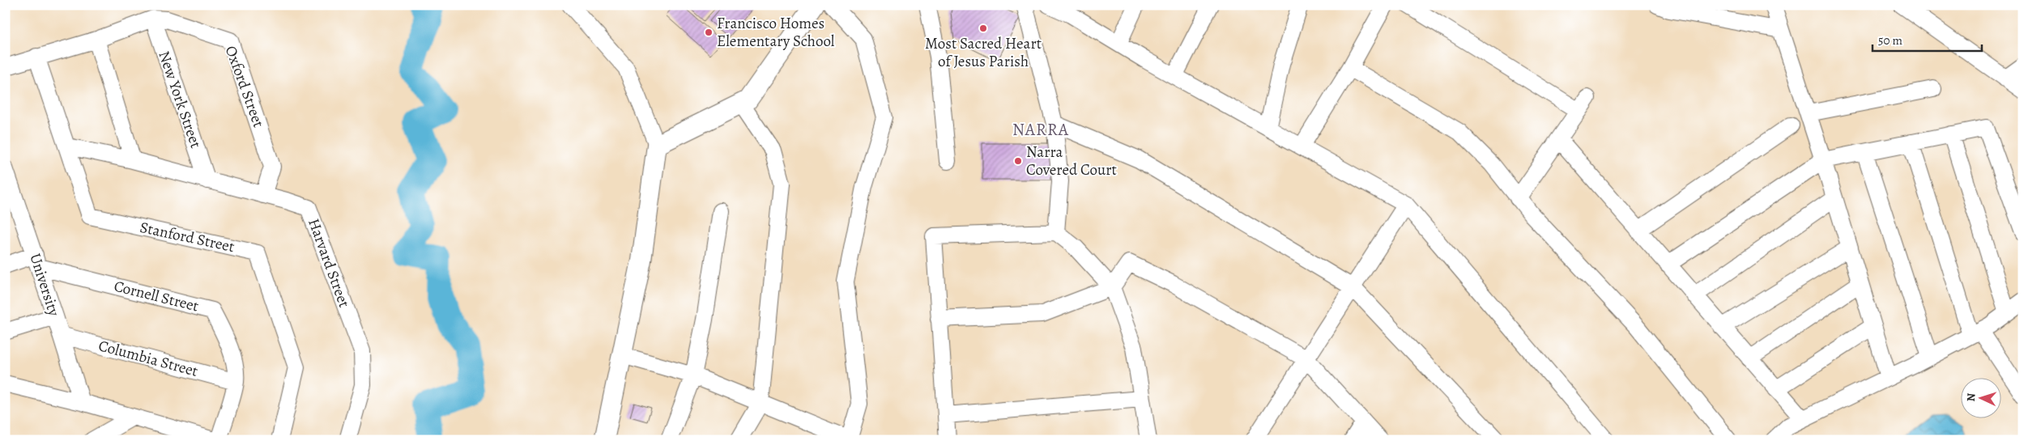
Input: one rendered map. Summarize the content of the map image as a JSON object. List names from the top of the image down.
{
  "streets": {
    "street": [
      "Oxford Street",
      "New York Street",
      "Stanford Street",
      "Harvard Street",
      "University",
      "Cornell Street",
      "Columbia Street"
    ]
  },
  "crossings": [
    ["Oxford Street", "New York Street"],
    ["Oxford Street", "Stanford Street"],
    ["Oxford Street", "Harvard Street"],
    ["New York Street", "Harvard Street"],
    ["Stanford Street", "Harvard Street"],
    ["University", "Cornell Street"],
    ["University", "Columbia Street"],
    ["Cornell Street", "Columbia Street"]
  ],
  "districts": ["NARRA"],
  "places": ["Most Sacred Heart of Jesus Parish", "Francisco Homes Elementary School", "Narra Covered Court"],
  "scale_bar": "50 m",
  "north": "left"
}
